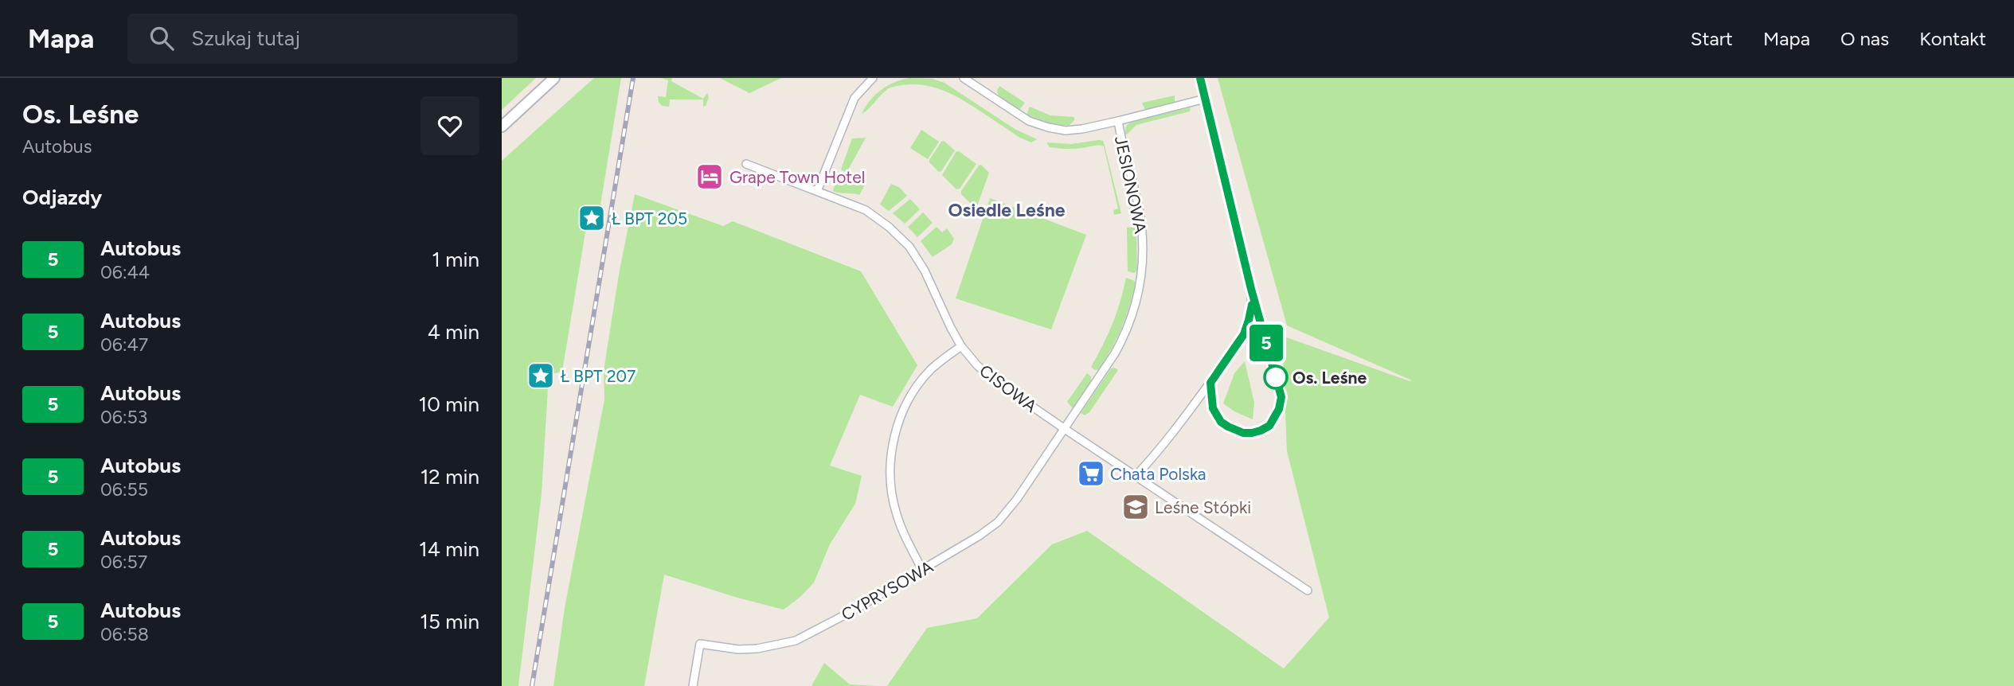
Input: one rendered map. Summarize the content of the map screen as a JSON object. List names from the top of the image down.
{
  "streets": {
    "street": ["JESIONOWA", "CISOWA", "CYPRYSOWA"]
  },
  "crossings": [
    ["JESIONOWA", "CISOWA"],
    ["JESIONOWA", "CYPRYSOWA"],
    ["CISOWA", "CYPRYSOWA"]
  ],
  "districts": ["Osiedle Leśne"],
  "places": {
    "hotel": ["Grape Town Hotel"],
    "place": ["Ł BPT 205", "Ł BPT 207"],
    "other": ["Os. Leśne"],
    "supermarket": ["Chata Polska"],
    "school or university": ["Leśne Stópki"]
  },
  "lines": ["bus line 5"],
  "page": {
    "header": "Mapa",
    "search": "Szukaj tutaj",
    "nav": [
      "Start",
      "Mapa",
      "O nas",
      "Kontakt"
    ],
    "heading": [
      ["Os. Leśne", "Autobus"],
      "Odjazdy"
    ],
    "on_map": "5",
    "list": [
      {
        "mark": "5",
        "name": "Autobus",
        "note": "06:44",
        "value": "1 min"
      },
      {
        "mark": "5",
        "name": "Autobus",
        "note": "06:47",
        "value": "4 min"
      },
      {
        "mark": "5",
        "name": "Autobus",
        "note": "06:53",
        "value": "10 min"
      },
      {
        "mark": "5",
        "name": "Autobus",
        "note": "06:55",
        "value": "12 min"
      },
      {
        "mark": "5",
        "name": "Autobus",
        "note": "06:57",
        "value": "14 min"
      },
      {
        "mark": "5",
        "name": "Autobus",
        "note": "06:58",
        "value": "15 min"
      }
    ]
  }
}
